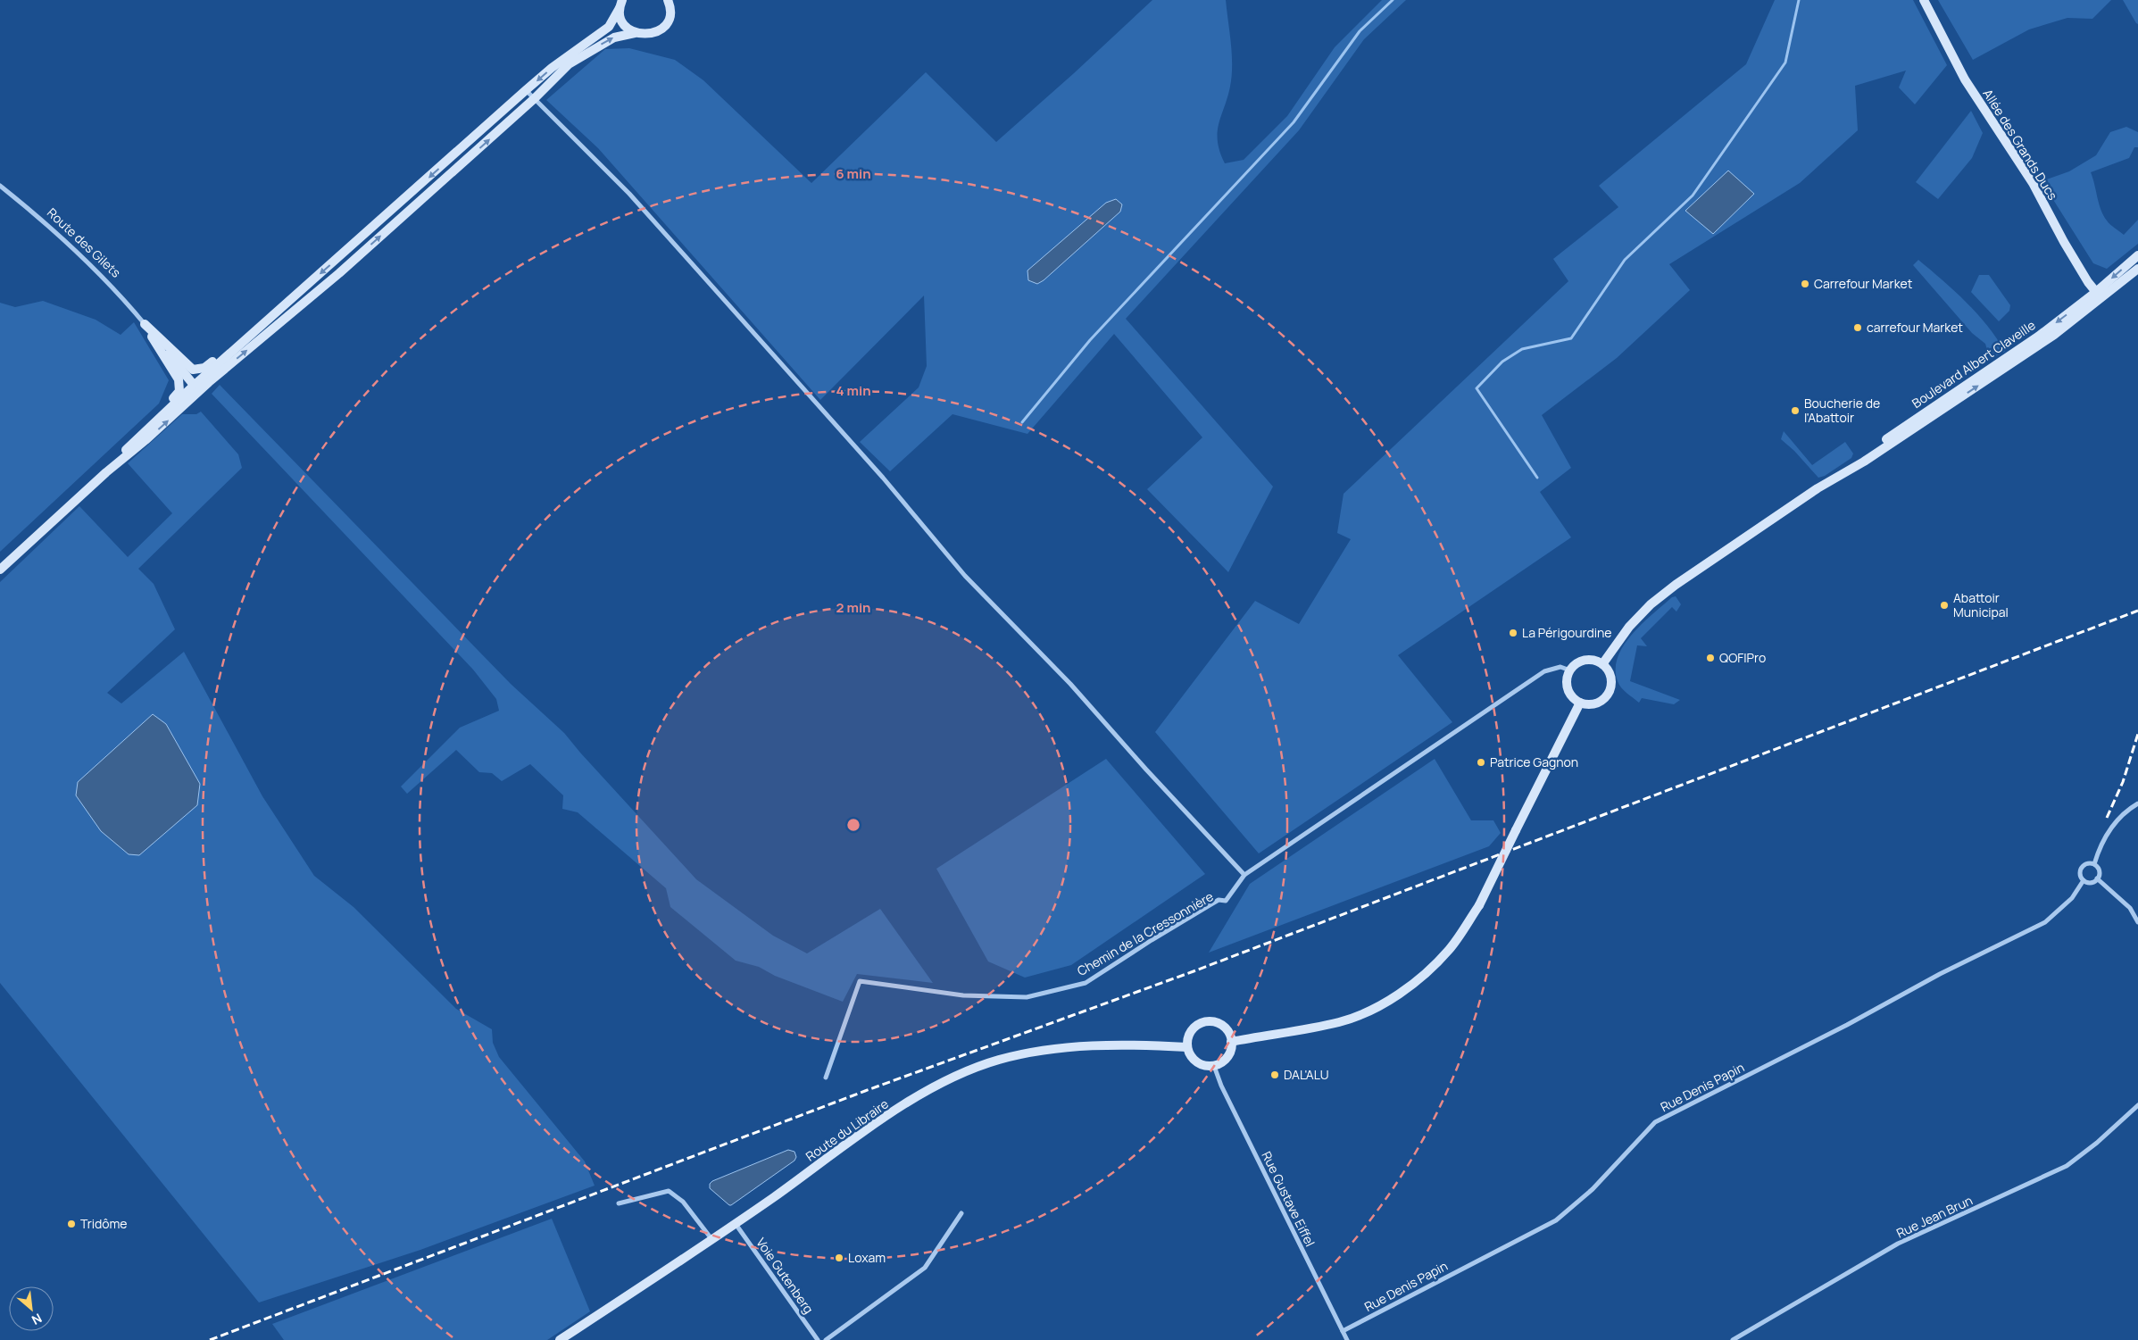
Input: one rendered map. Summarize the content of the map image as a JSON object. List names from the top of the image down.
{
  "streets": {
    "main road": [
      "Allée des Grands Ducs",
      "Route des Gilets",
      "Boulevard Albert Claveille",
      "Route du Libraire"
    ],
    "street": [
      "Chemin de la Cressonnière",
      "Rue Denis Papin",
      "Rue Gustave Eiffel",
      "Rue Jean Brun",
      "Voie Gutenberg"
    ]
  },
  "crossings": [
    ["Allée des Grands Ducs", "Boulevard Albert Claveille"],
    ["Rue Denis Papin", "Rue Gustave Eiffel"],
    ["Route du Libraire", "Rue Gustave Eiffel"],
    ["Route du Libraire", "Voie Gutenberg"]
  ],
  "places": [
    "Carrefour Market",
    "carrefour Market",
    "Boucherie de l'Abattoir",
    "Abattoir Municipal",
    "La Périgourdine",
    "QOFIPro",
    "Patrice Gagnon",
    "DAL'ALU",
    "Tridôme",
    "Loxam"
  ],
  "north": "bottom right",
  "rings": ["6 min", "4 min", "2 min"]
}
